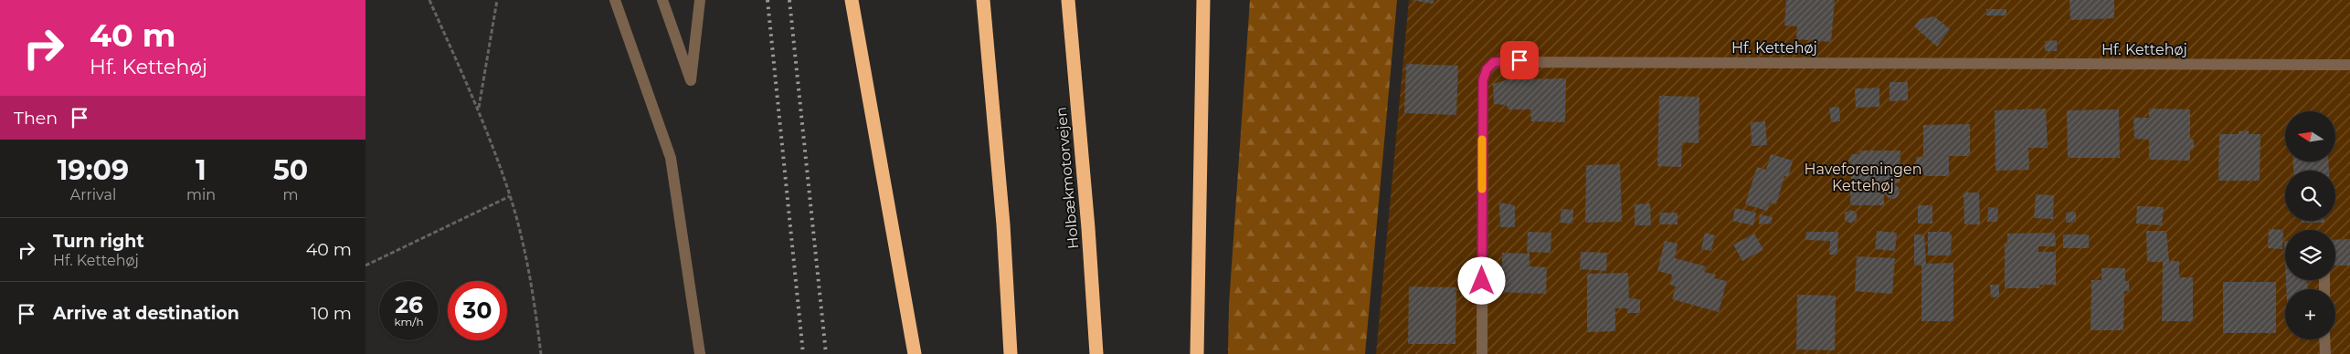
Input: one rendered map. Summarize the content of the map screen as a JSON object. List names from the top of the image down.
{
  "streets": {
    "highway": ["Holbækmotorvejen"],
    "street": ["Hf. Kettehøj"]
  },
  "parks": ["Haveforeningen Kettehøj"],
  "north": "left",
  "page": {
    "turn": ["40 m", "Hf. Kettehøj"],
    "then": "Then",
    "map_buttons": "+",
    "eta": [
      "19:09",
      "Arrival",
      "1",
      "min",
      "50",
      "m"
    ],
    "list": [
      {
        "name": "Turn right",
        "note": "Hf. Kettehøj",
        "value": "40 m"
      },
      {
        "name": "Arrive at destination",
        "value": "10 m"
      }
    ],
    "speed": "26 km/h",
    "limit": "30"
  }
}
